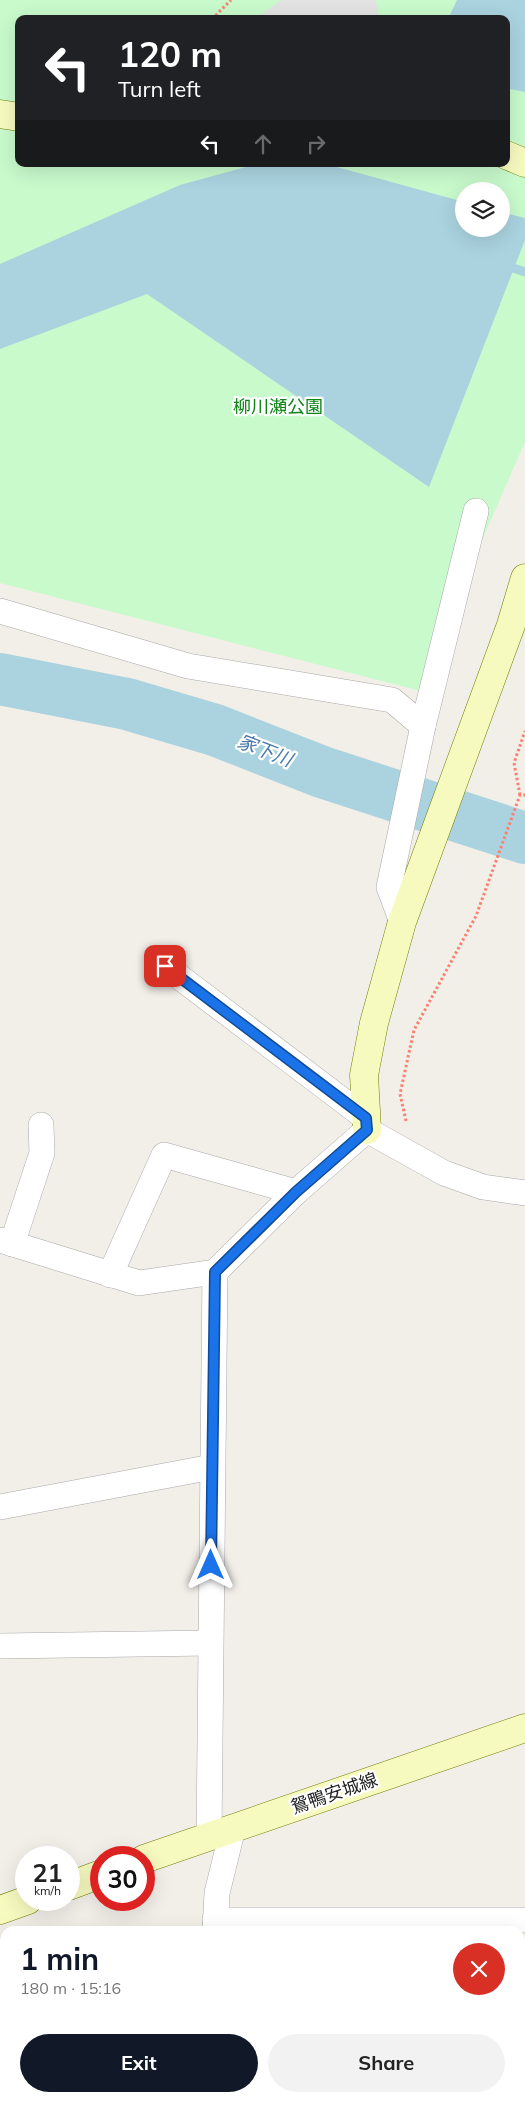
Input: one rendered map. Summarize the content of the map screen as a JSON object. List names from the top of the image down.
{
  "streets": {
    "street": ["鴛鴨安城線"]
  },
  "water": ["家下川"],
  "parks": ["柳川瀬公園"],
  "page": {
    "turn": ["120 m", "Turn left"],
    "speed": "21 km/h",
    "limit": "30",
    "heading": ["1 min", "180 m · 15:16"],
    "buttons": ["Exit", "Share"]
  }
}
